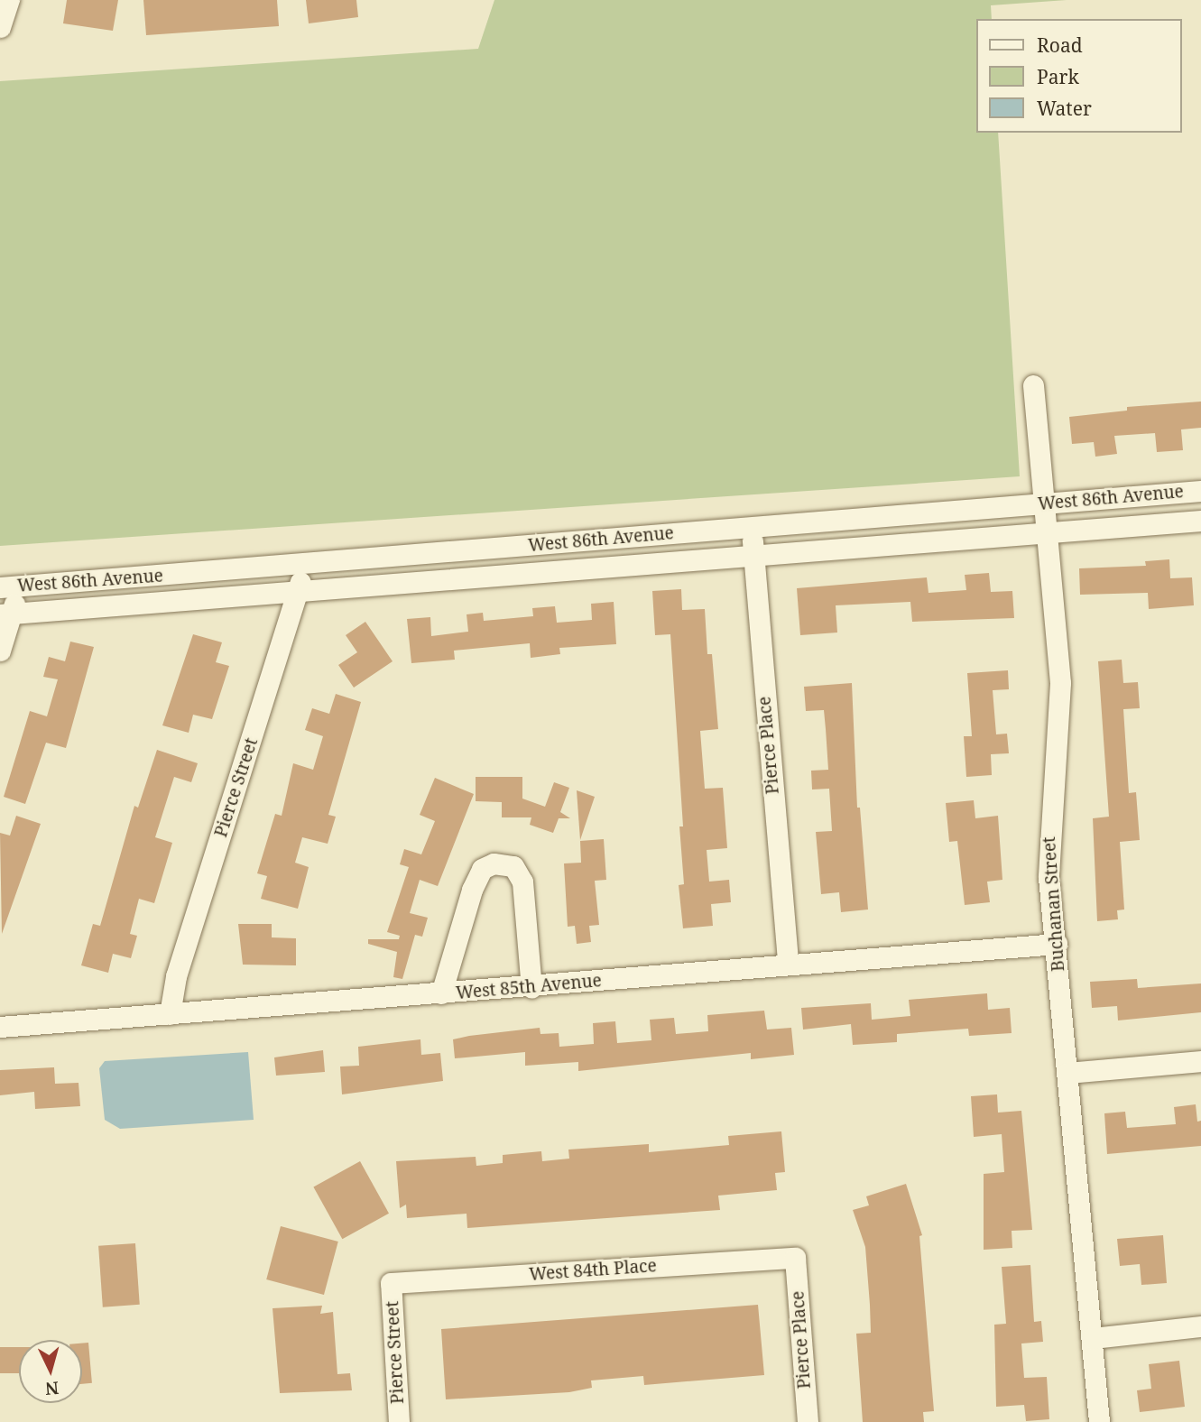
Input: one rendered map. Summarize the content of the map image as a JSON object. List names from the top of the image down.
{
  "streets": {
    "street": [
      "West 86th Avenue",
      "Pierce Place",
      "Pierce Street",
      "Buchanan Street",
      "West 85th Avenue",
      "West 84th Place"
    ]
  },
  "crossings": [
    ["West 86th Avenue", "Pierce Place"],
    ["West 86th Avenue", "Pierce Street"],
    ["West 86th Avenue", "Buchanan Street"],
    ["Pierce Place", "West 85th Avenue"],
    ["Pierce Place", "West 84th Place"],
    ["Pierce Street", "West 85th Avenue"],
    ["Pierce Street", "West 84th Place"],
    ["Buchanan Street", "West 85th Avenue"]
  ],
  "legend": ["Road", "Park", "Water"],
  "north": "bottom"
}
